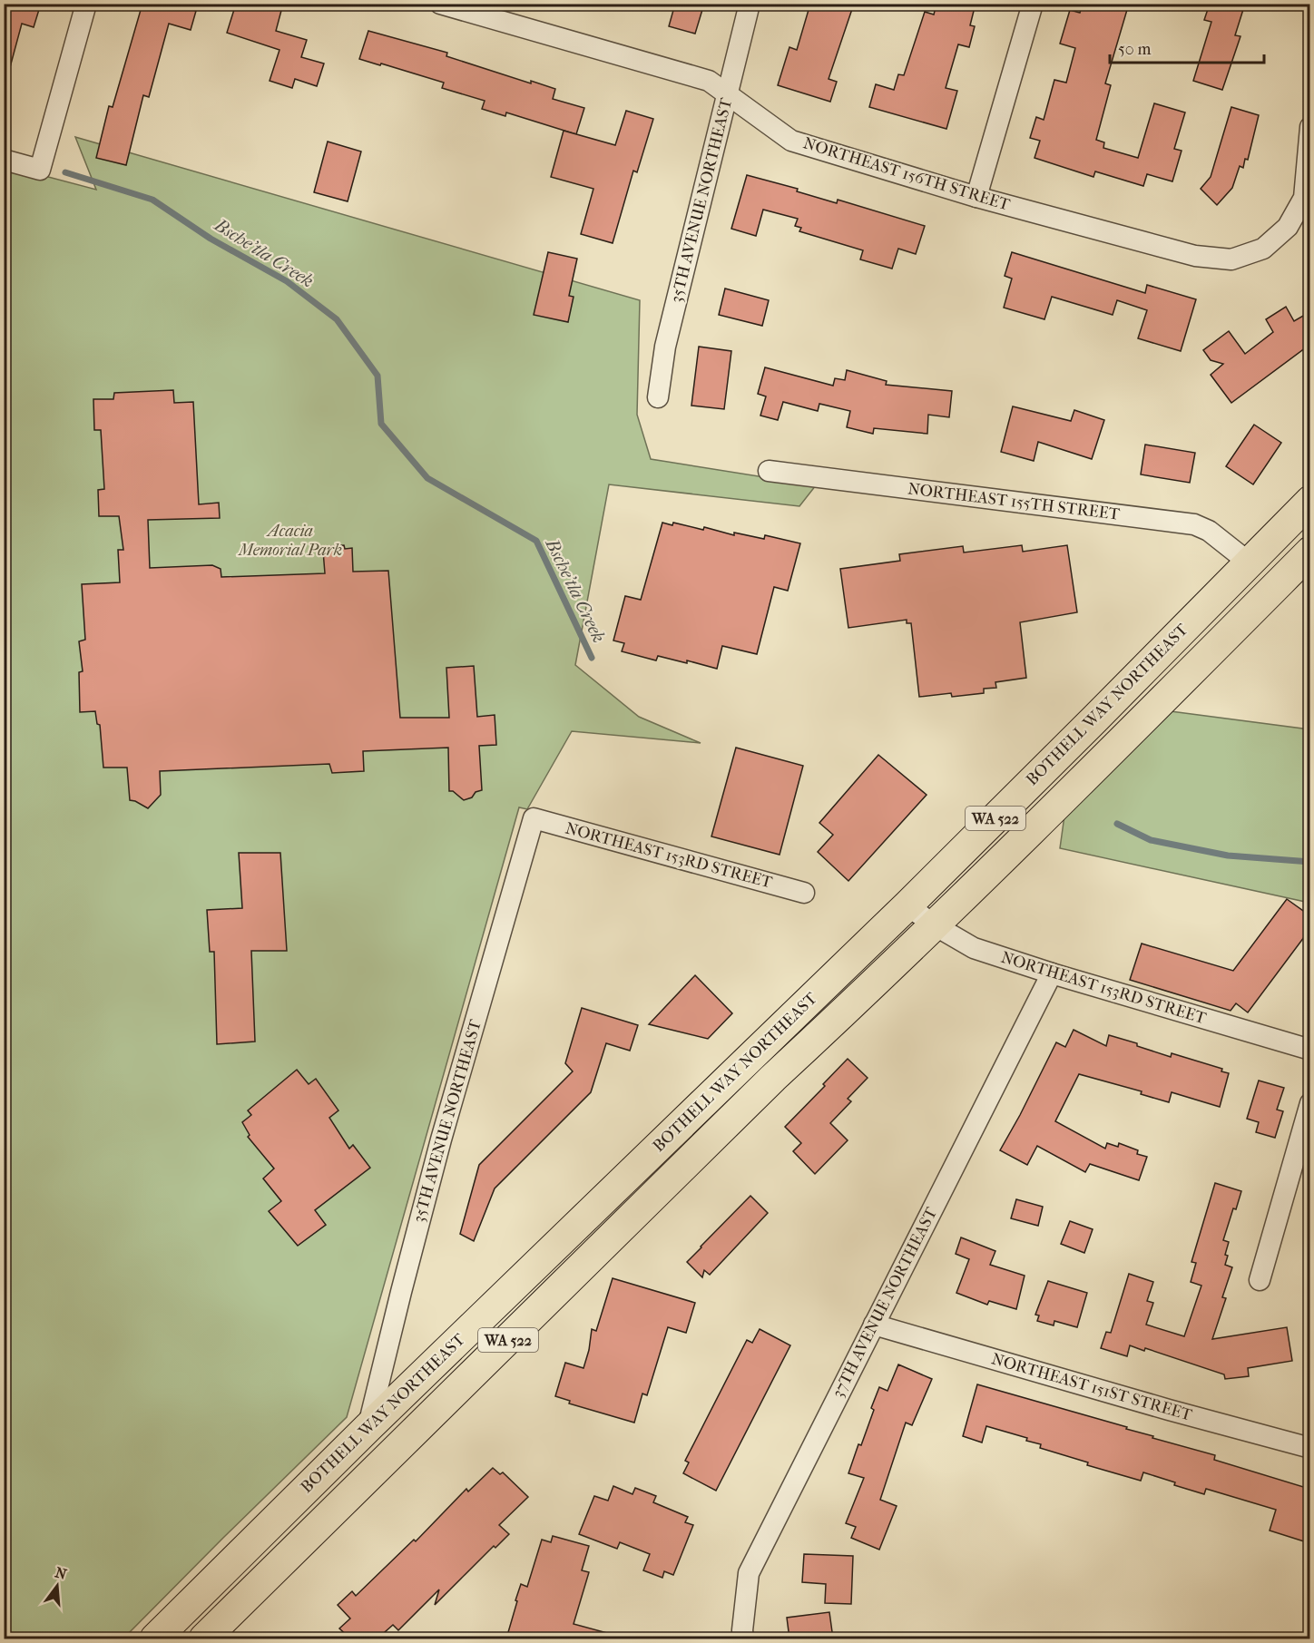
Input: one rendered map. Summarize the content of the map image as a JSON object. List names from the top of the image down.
{
  "streets": {
    "main road": ["BOTHELL WAY NORTHEAST", "WA 522"],
    "street": [
      "NORTHEAST 156TH STREET",
      "35TH AVENUE NORTHEAST",
      "NORTHEAST 155TH STREET",
      "NORTHEAST 153RD STREET",
      "37TH AVENUE NORTHEAST",
      "NORTHEAST 151ST STREET"
    ]
  },
  "crossings": [
    ["NORTHEAST 156TH STREET", "35TH AVENUE NORTHEAST"],
    ["35TH AVENUE NORTHEAST", "BOTHELL WAY NORTHEAST"],
    ["35TH AVENUE NORTHEAST", "NORTHEAST 153RD STREET"],
    ["NORTHEAST 155TH STREET", "BOTHELL WAY NORTHEAST"],
    ["BOTHELL WAY NORTHEAST", "NORTHEAST 153RD STREET"],
    ["NORTHEAST 153RD STREET", "37TH AVENUE NORTHEAST"],
    ["37TH AVENUE NORTHEAST", "NORTHEAST 151ST STREET"]
  ],
  "water": ["Bsche'tla Creek"],
  "parks": ["Acacia Memorial Park"],
  "scale_bar": "50 m",
  "north": "top"
}
